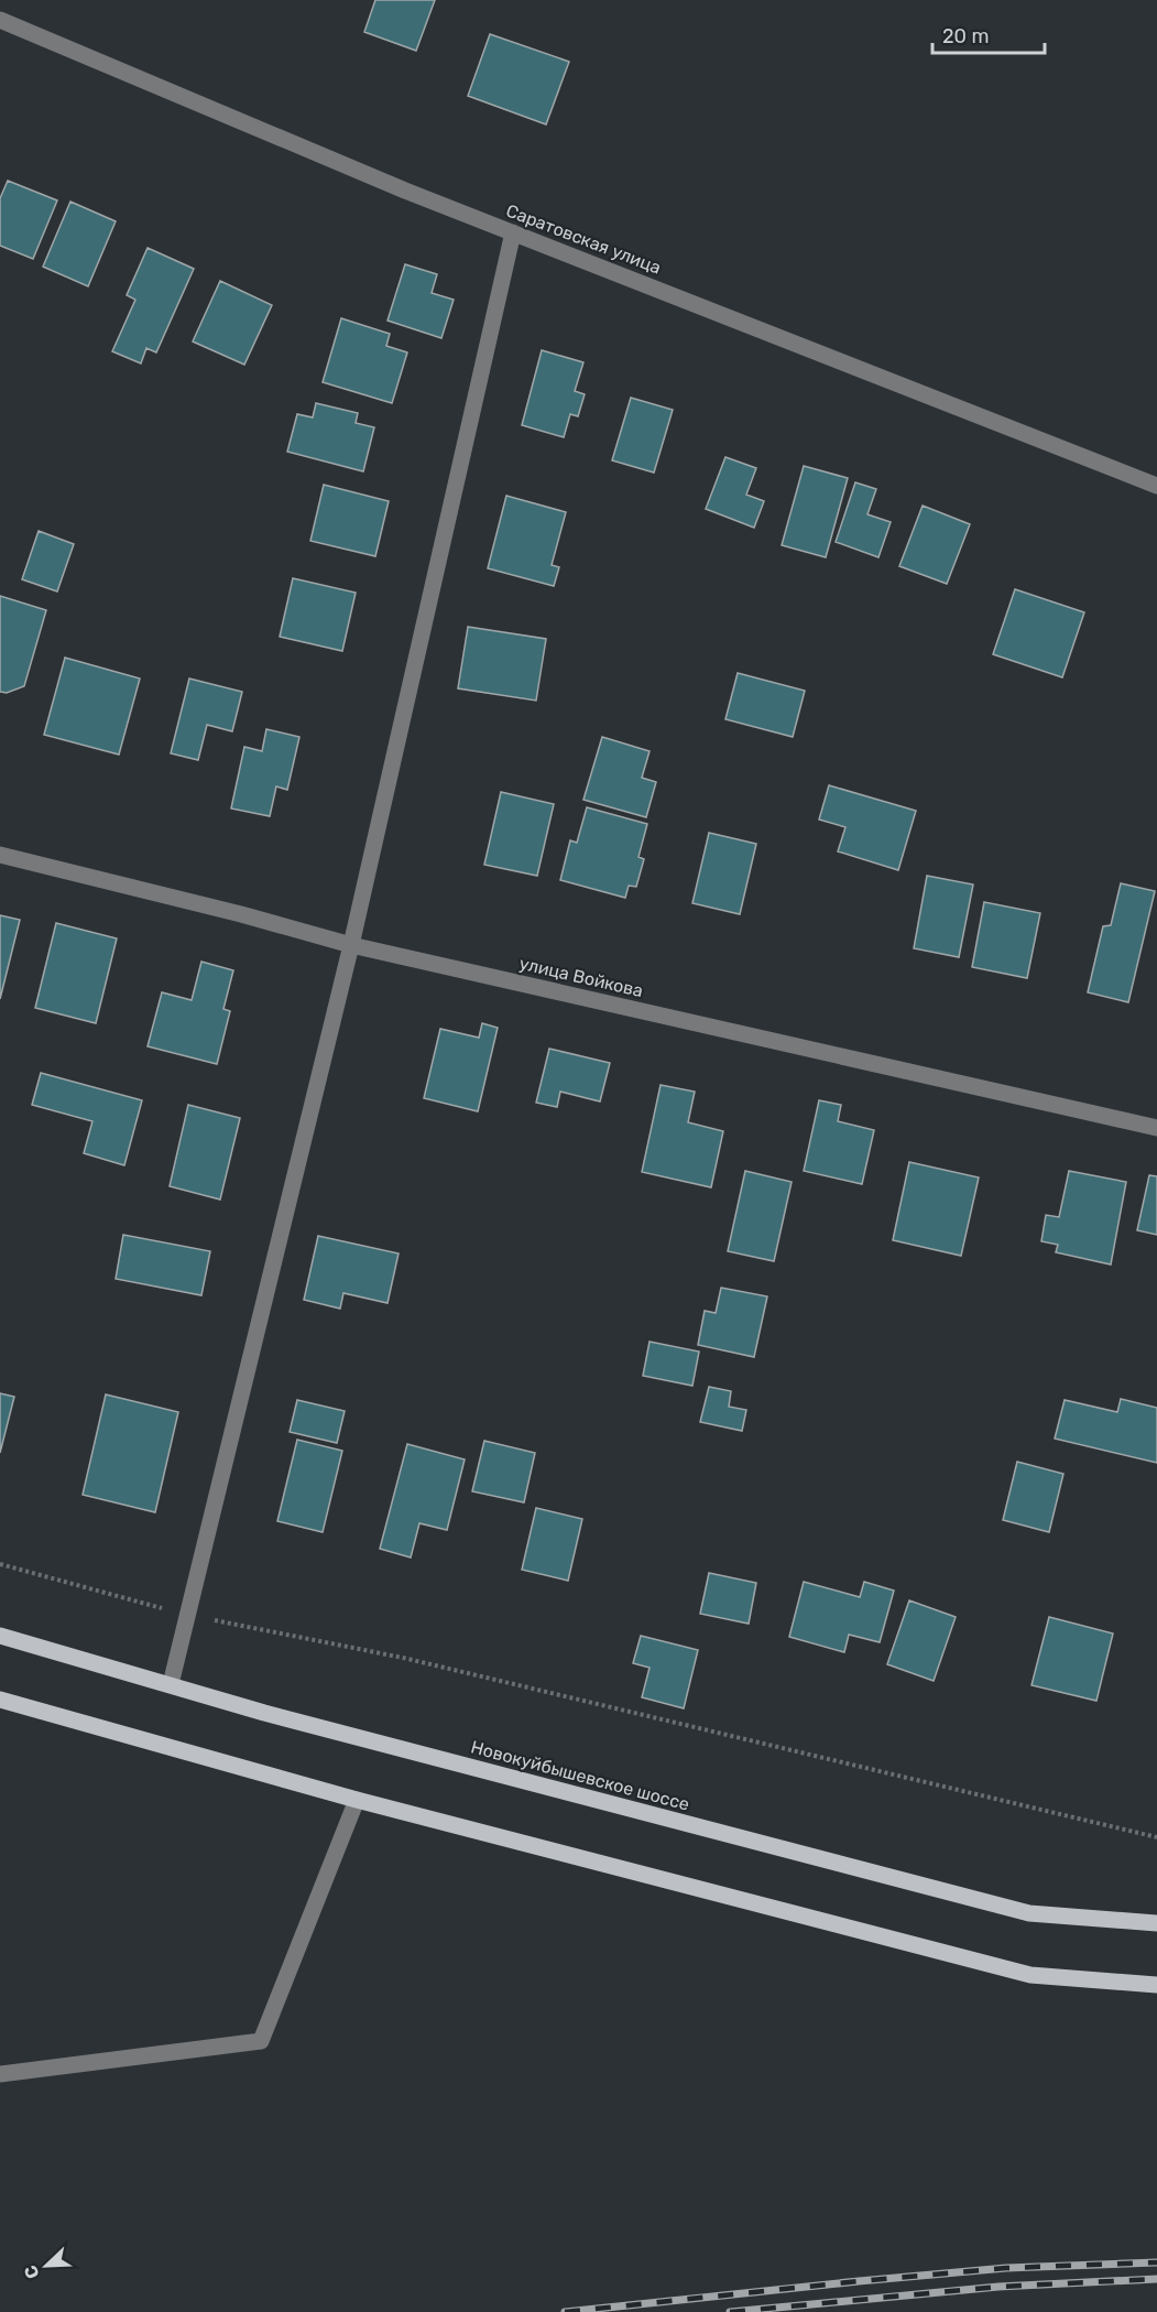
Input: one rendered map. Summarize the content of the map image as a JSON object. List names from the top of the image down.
{
  "streets": {
    "main road": ["Новокуйбышевское шоссе"],
    "street": ["Саратовская улица", "улица Войкова"]
  },
  "scale_bar": "20 m",
  "north": "bottom left"
}
